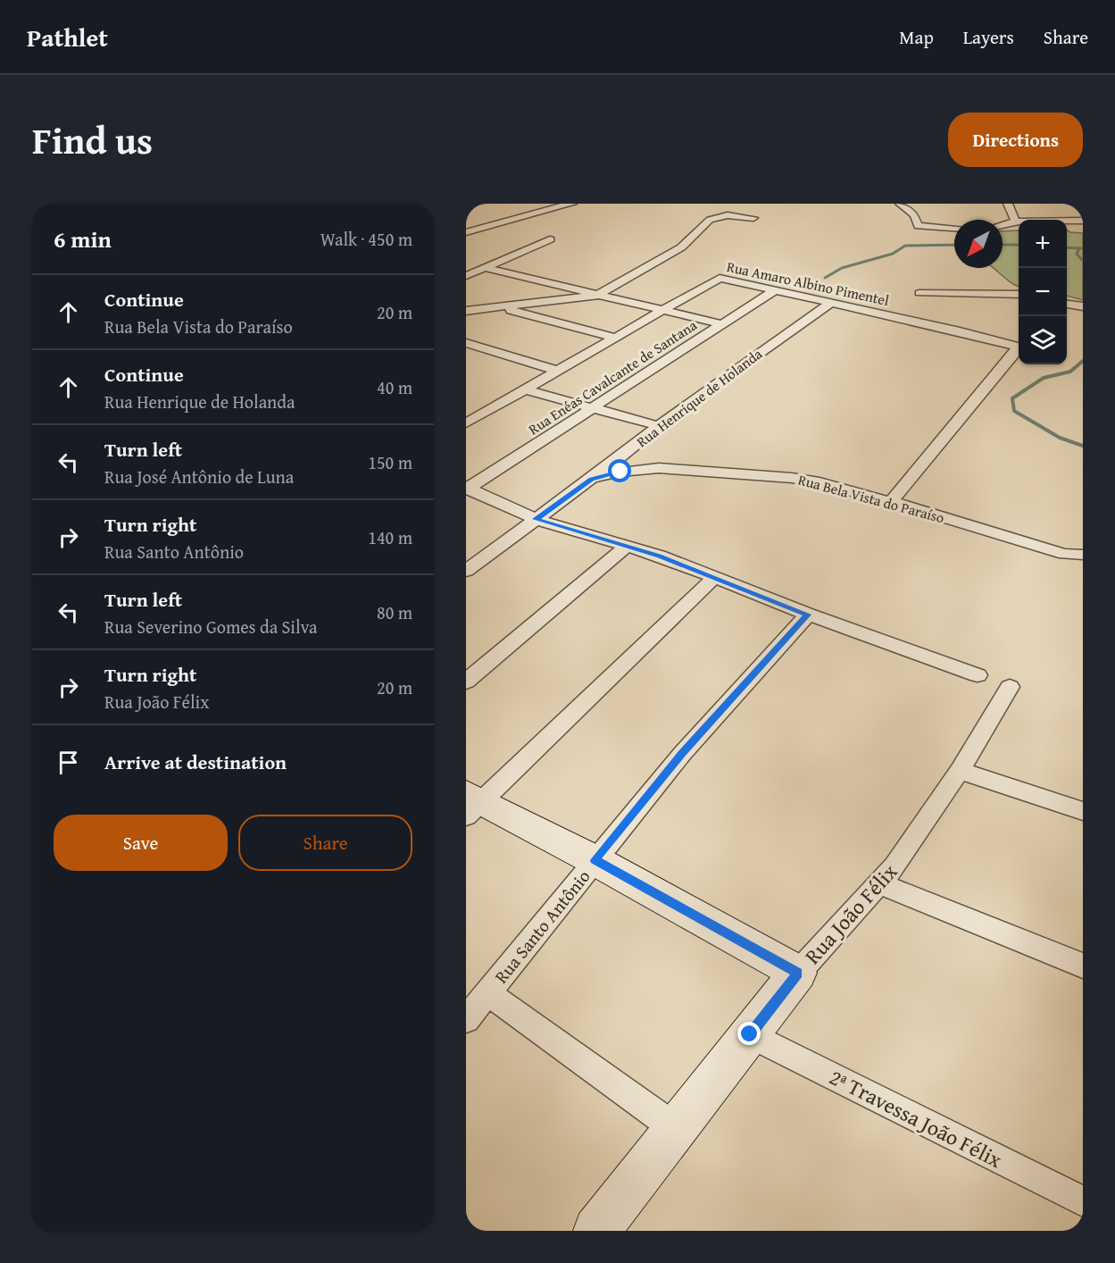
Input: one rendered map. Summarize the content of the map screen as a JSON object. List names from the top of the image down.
{
  "streets": {
    "street": [
      "Rua Amaro Albino Pimentel",
      "Rua Enéas Cavalcante de Santana",
      "Rua Henrique de Holanda",
      "Rua Bela Vista do Paraíso",
      "Rua João Félix",
      "Rua Santo Antônio",
      "2ª Travessa João Félix"
    ]
  },
  "crossings": [
    ["Rua Amaro Albino Pimentel", "Rua Enéas Cavalcante de Santana"],
    ["Rua Amaro Albino Pimentel", "Rua Henrique de Holanda"],
    ["Rua Amaro Albino Pimentel", "Rua Bela Vista do Paraíso"],
    ["Rua Henrique de Holanda", "Rua Bela Vista do Paraíso"],
    ["Rua João Félix", "2ª Travessa João Félix"]
  ],
  "north": "bottom left",
  "page": {
    "header": "Pathlet",
    "nav": ["Map", "Layers", "Share"],
    "title": "Find us",
    "buttons": [
      "Directions",
      ["Save", "Share"]
    ],
    "heading": ["6 min", "Walk · 450 m"],
    "map_buttons": ["+", "−"],
    "list": [
      ["Continue", "Rua Bela Vista do Paraíso", "20 m"],
      ["Continue", "Rua Henrique de Holanda", "40 m"],
      ["Turn left", "Rua José Antônio de Luna", "150 m"],
      ["Turn right", "Rua Santo Antônio", "140 m"],
      ["Turn left", "Rua Severino Gomes da Silva", "80 m"],
      ["Turn right", "Rua João Félix", "20 m"],
      "Arrive at destination"
    ]
  }
}
